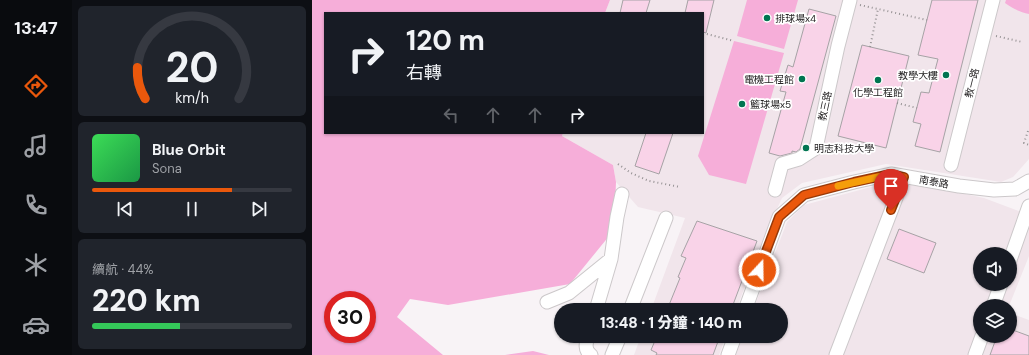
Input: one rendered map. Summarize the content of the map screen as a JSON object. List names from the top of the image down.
{
  "streets": {
    "street": ["教一路", "教三路", "南泰路"]
  },
  "places": [
    "排球場x4",
    "教學大樓",
    "電機工程館",
    "化學工程館",
    "籃球場x5",
    "明志科技大學"
  ],
  "page": {
    "tabs": "13:47",
    "turn": ["120 m", "右轉"],
    "song": ["Blue Orbit", "Sona"],
    "tile": ["續航 · 44%", "220 km"],
    "limit": "30",
    "trip": "13:48 · 1 分鐘 · 140 m",
    "gauge": ["20", "km/h"]
  }
}
